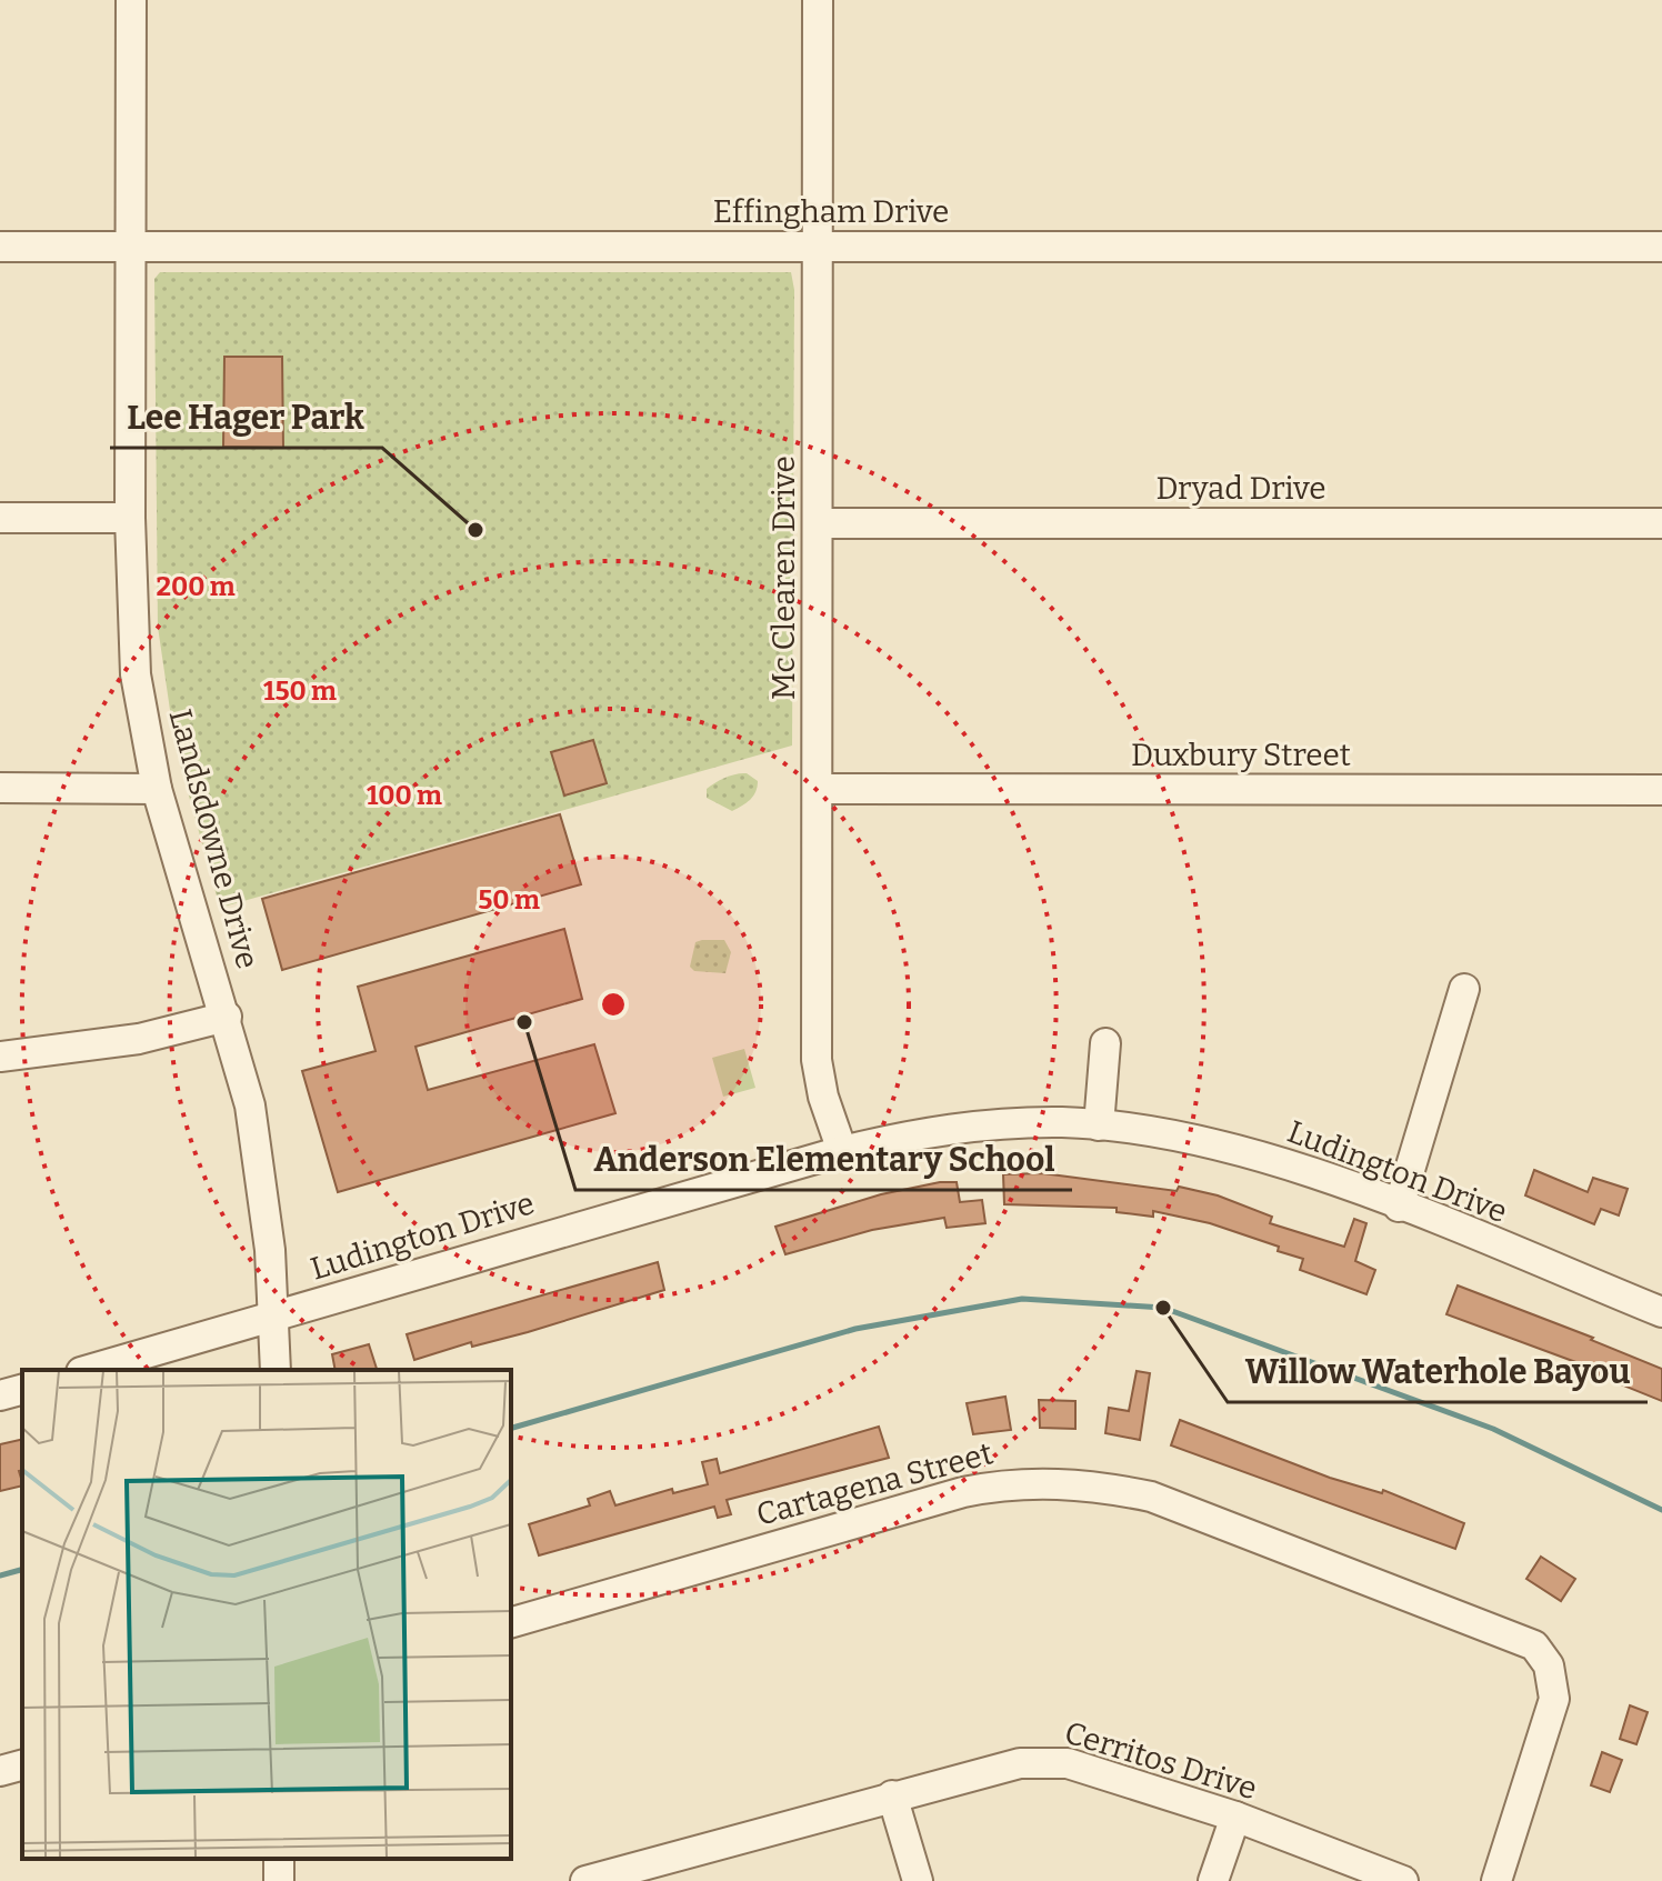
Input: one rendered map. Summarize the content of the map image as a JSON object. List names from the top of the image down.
{
  "streets": {
    "street": [
      "Effingham Drive",
      "Dryad Drive",
      "Mc Clearen Drive",
      "Duxbury Street",
      "Landsdowne Drive",
      "Ludington Drive",
      "Cartagena Street",
      "Cerritos Drive"
    ]
  },
  "crossings": [
    ["Effingham Drive", "Mc Clearen Drive"],
    ["Effingham Drive", "Landsdowne Drive"],
    ["Dryad Drive", "Mc Clearen Drive"],
    ["Mc Clearen Drive", "Duxbury Street"],
    ["Mc Clearen Drive", "Ludington Drive"],
    ["Landsdowne Drive", "Ludington Drive"]
  ],
  "places": ["Lee Hager Park", "Anderson Elementary School", "Willow Waterhole Bayou"],
  "rings": [
    "200 m",
    "150 m",
    "100 m",
    "50 m"
  ]
}
